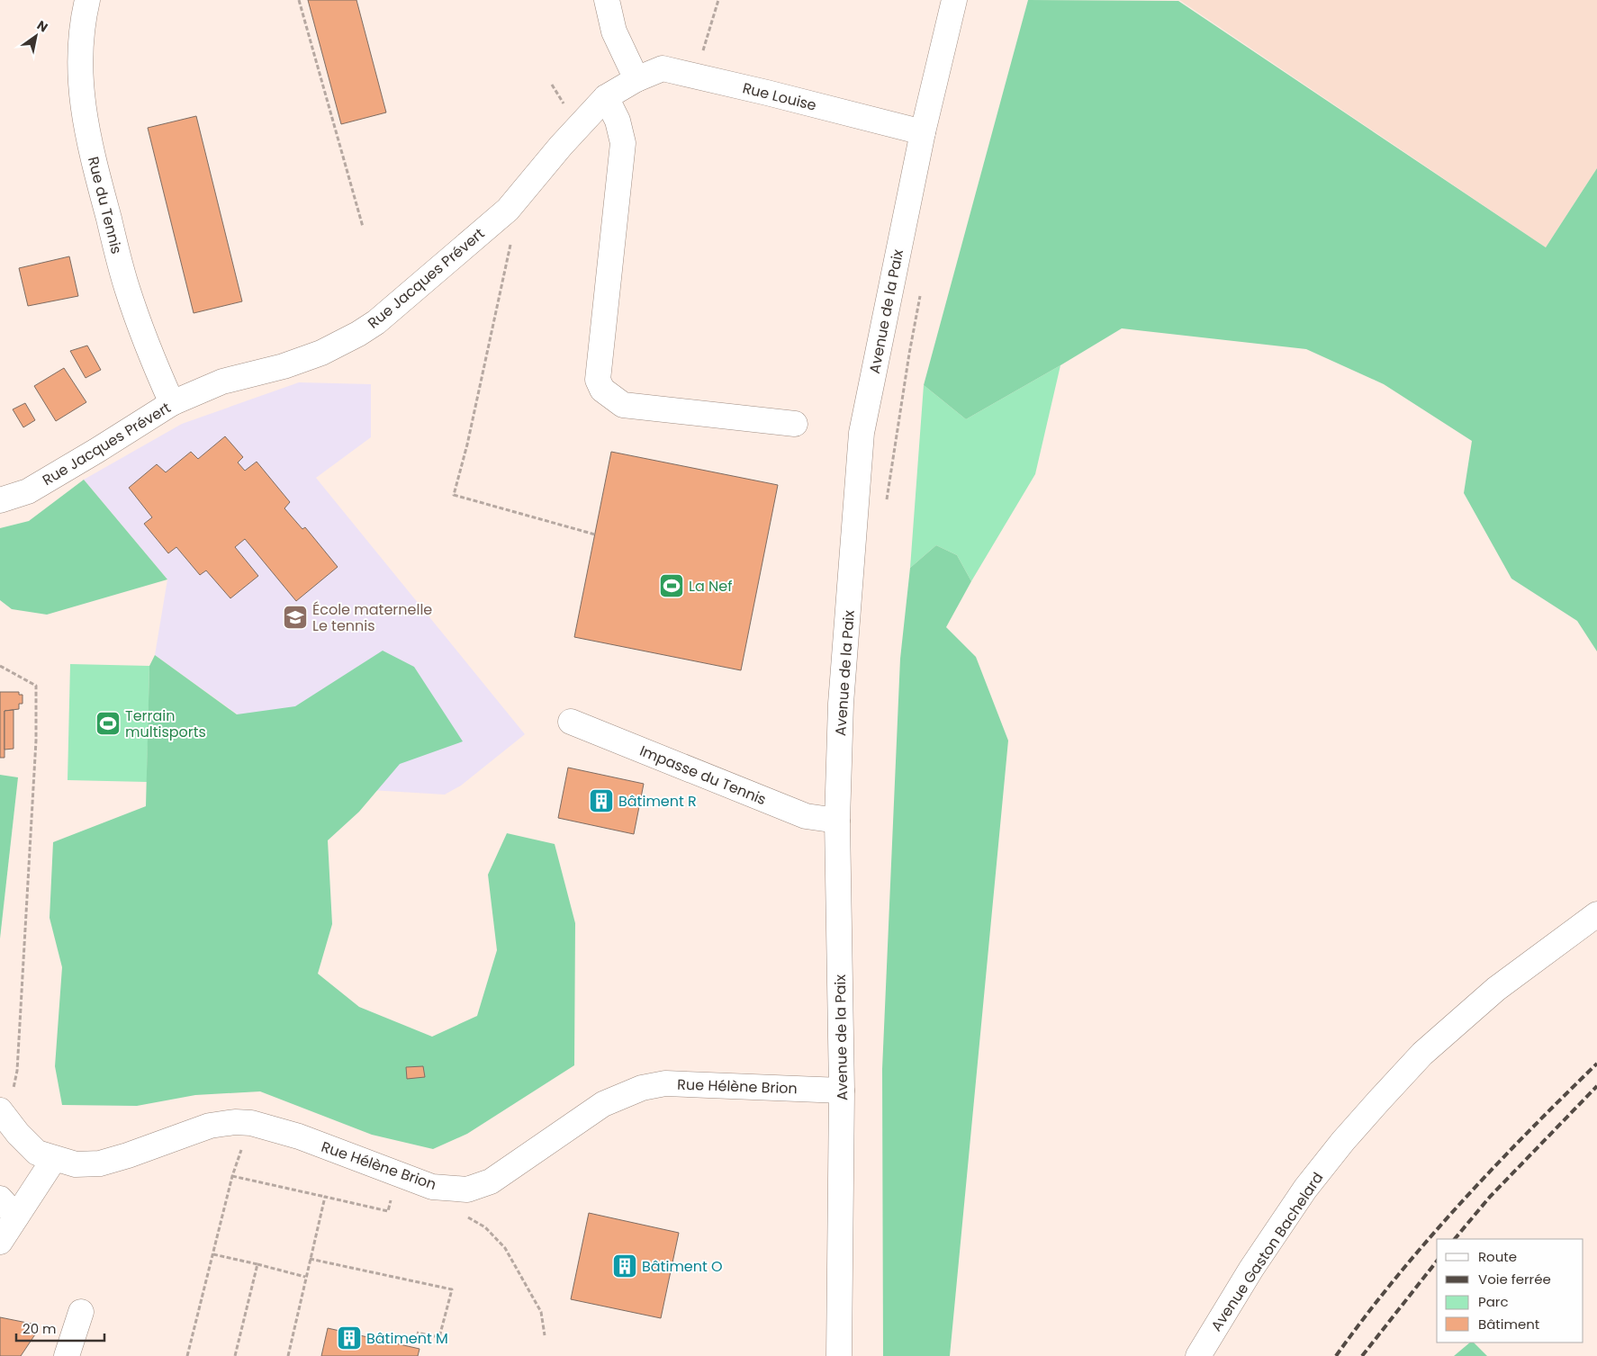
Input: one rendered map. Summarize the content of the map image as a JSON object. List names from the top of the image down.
{
  "streets": {
    "street": [
      "Rue Louise",
      "Rue du Tennis",
      "Rue Jacques Prévert",
      "Avenue de la Paix",
      "Impasse du Tennis",
      "Rue Hélène Brion",
      "Avenue Gaston Bachelard"
    ]
  },
  "crossings": [
    ["Rue Louise", "Rue Jacques Prévert"],
    ["Rue Louise", "Avenue de la Paix"],
    ["Rue du Tennis", "Rue Jacques Prévert"],
    ["Avenue de la Paix", "Impasse du Tennis"],
    ["Avenue de la Paix", "Rue Hélène Brion"]
  ],
  "places": {
    "sports": ["La Nef", "Terrain multisports"],
    "school or university": ["École maternelle Le tennis"],
    "building": ["Bâtiment R", "Bâtiment O", "Bâtiment M"]
  },
  "legend": [
    "Route",
    "Voie ferrée",
    "Parc",
    "Bâtiment"
  ],
  "scale_bar": "20 m",
  "north": "top right"
}
